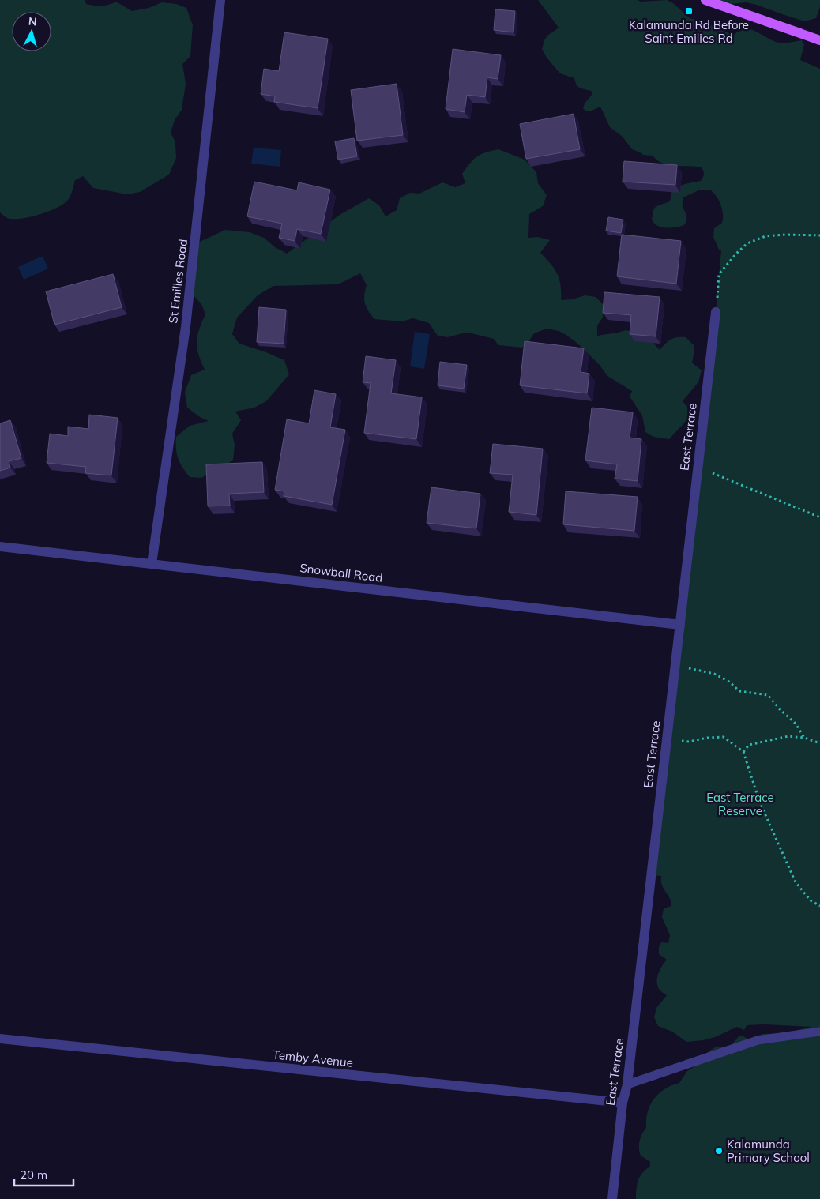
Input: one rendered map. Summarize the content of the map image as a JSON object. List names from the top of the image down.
{
  "streets": {
    "street": [
      "St Emilies Road",
      "East Terrace",
      "Snowball Road",
      "Temby Avenue"
    ]
  },
  "crossings": [
    ["St Emilies Road", "Snowball Road"],
    ["East Terrace", "Snowball Road"],
    ["East Terrace", "Temby Avenue"]
  ],
  "parks": ["East Terrace Reserve"],
  "places": {
    "transit": ["Kalamunda Rd Before Saint Emilies Rd"],
    "other": ["Kalamunda Primary School"]
  },
  "scale_bar": "20 m",
  "north": "top"
}
